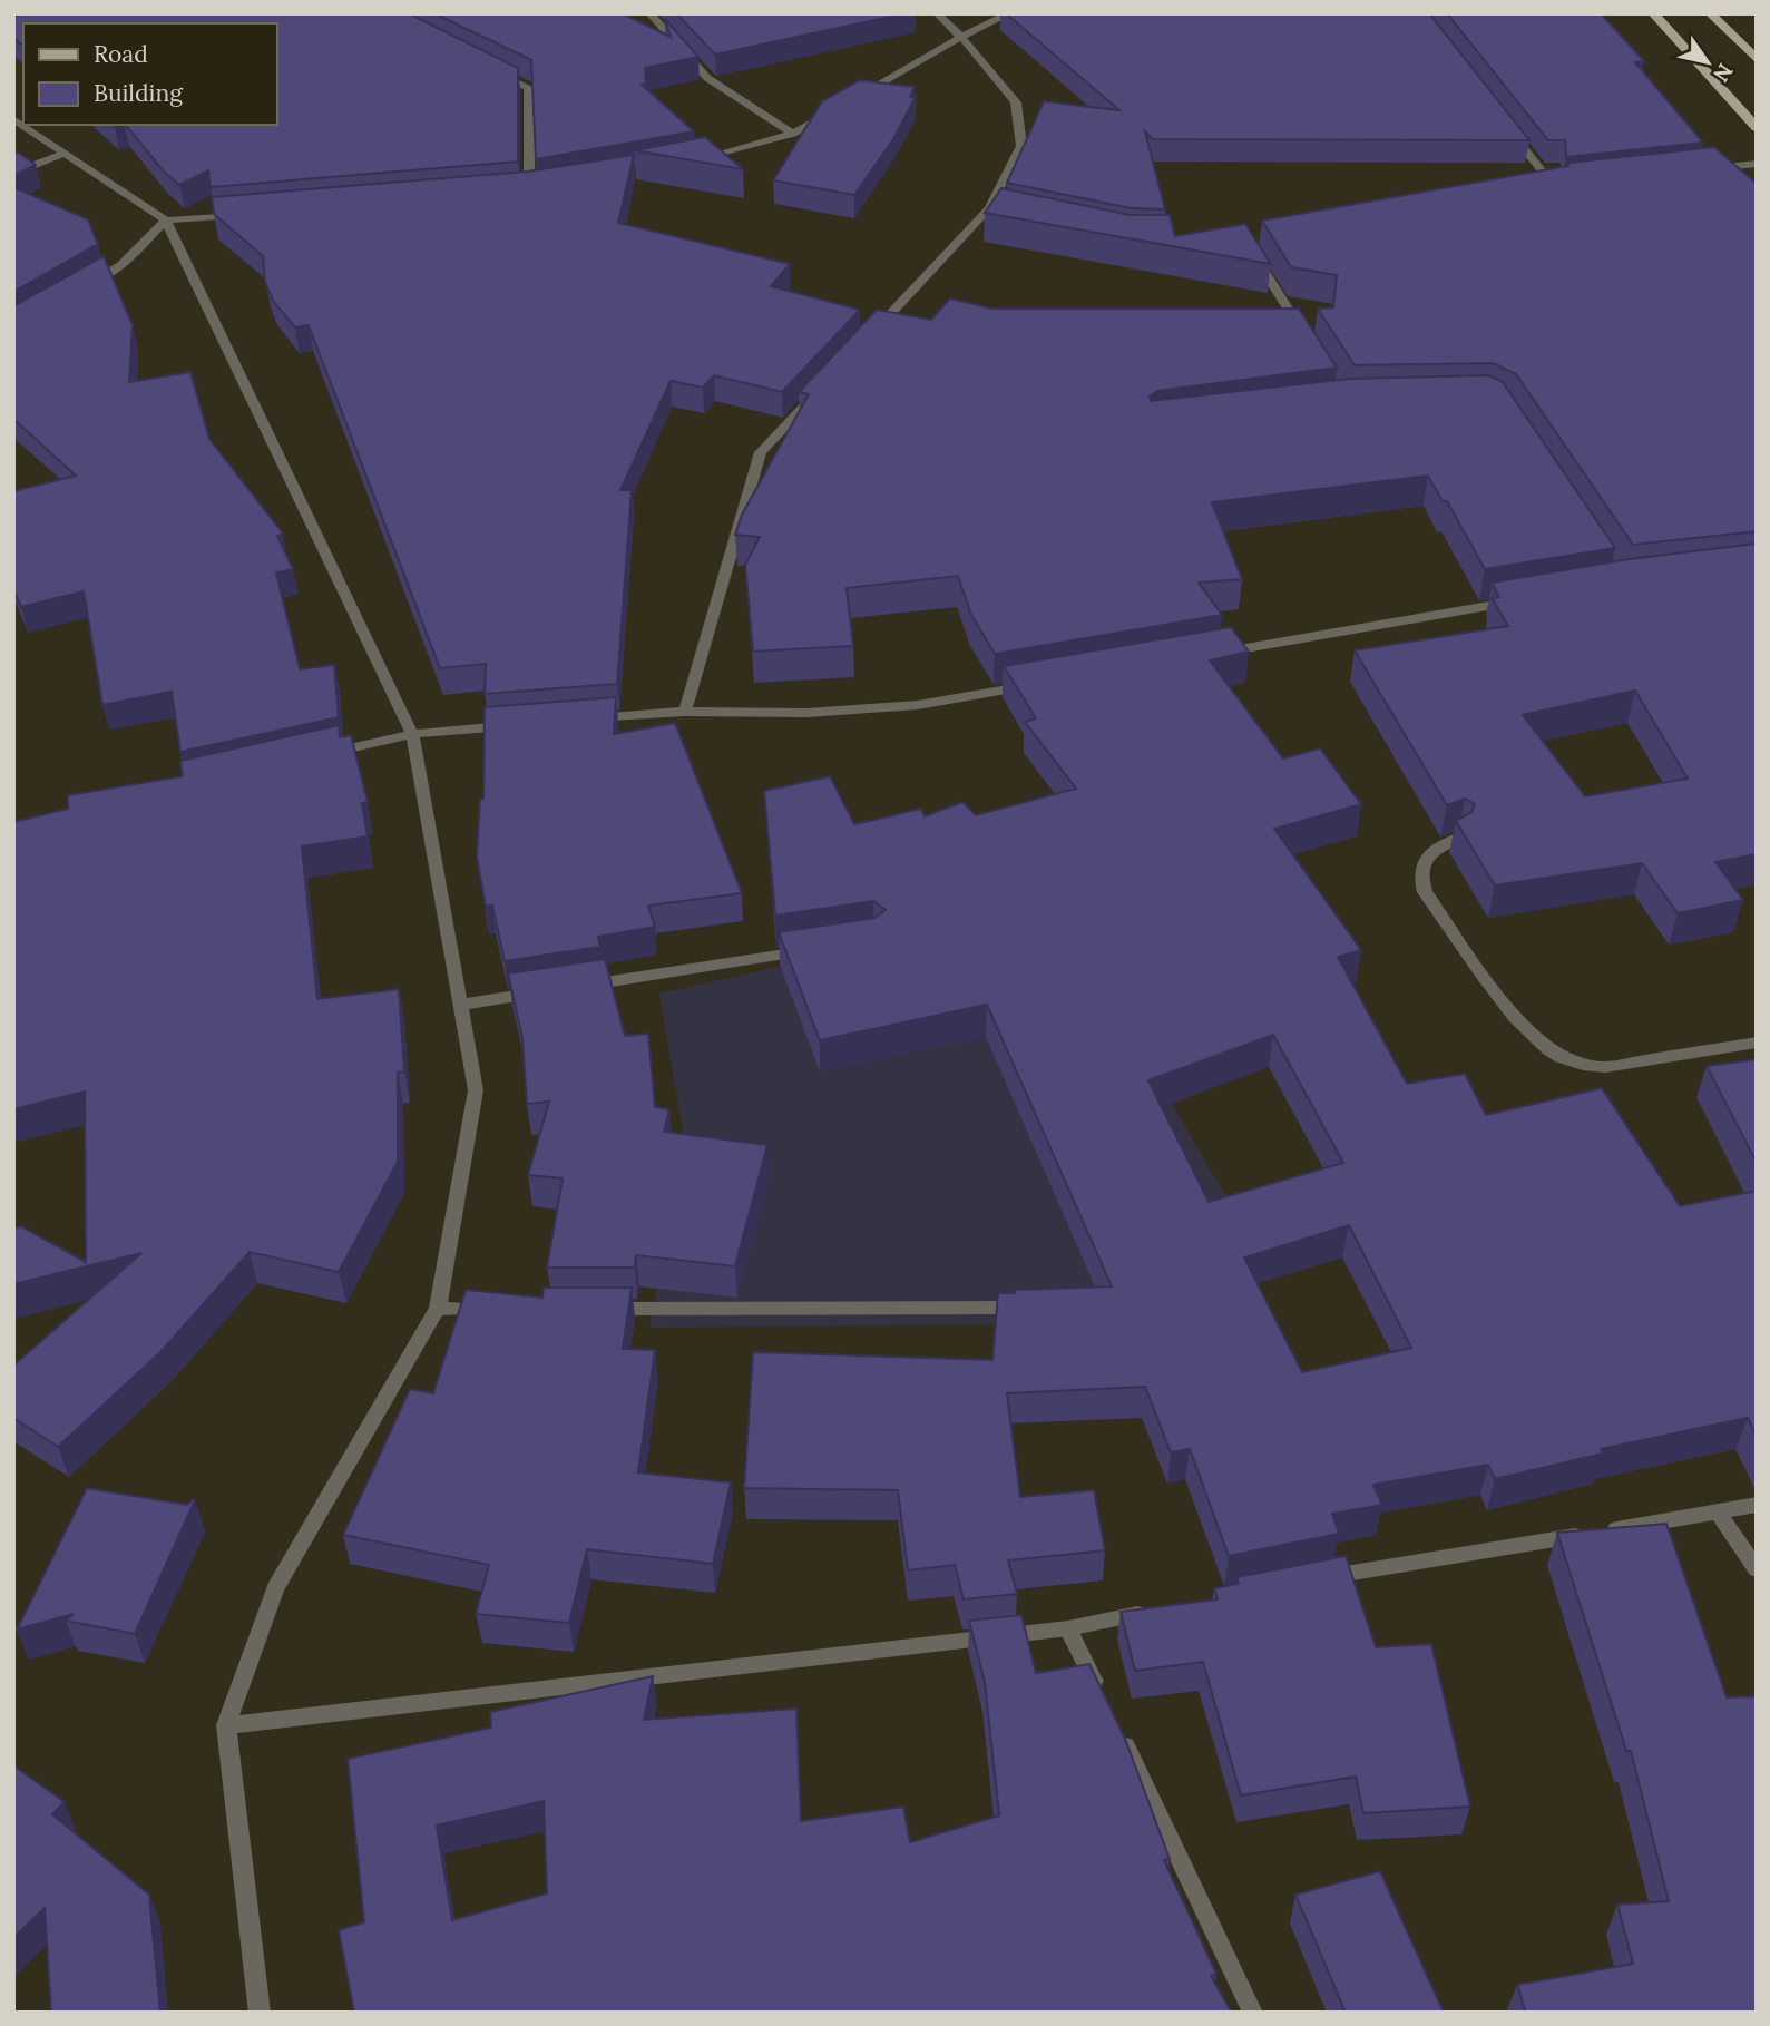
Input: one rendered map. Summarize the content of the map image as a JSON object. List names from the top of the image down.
{
  "legend": ["Road", "Building"],
  "north": "bottom right"
}
